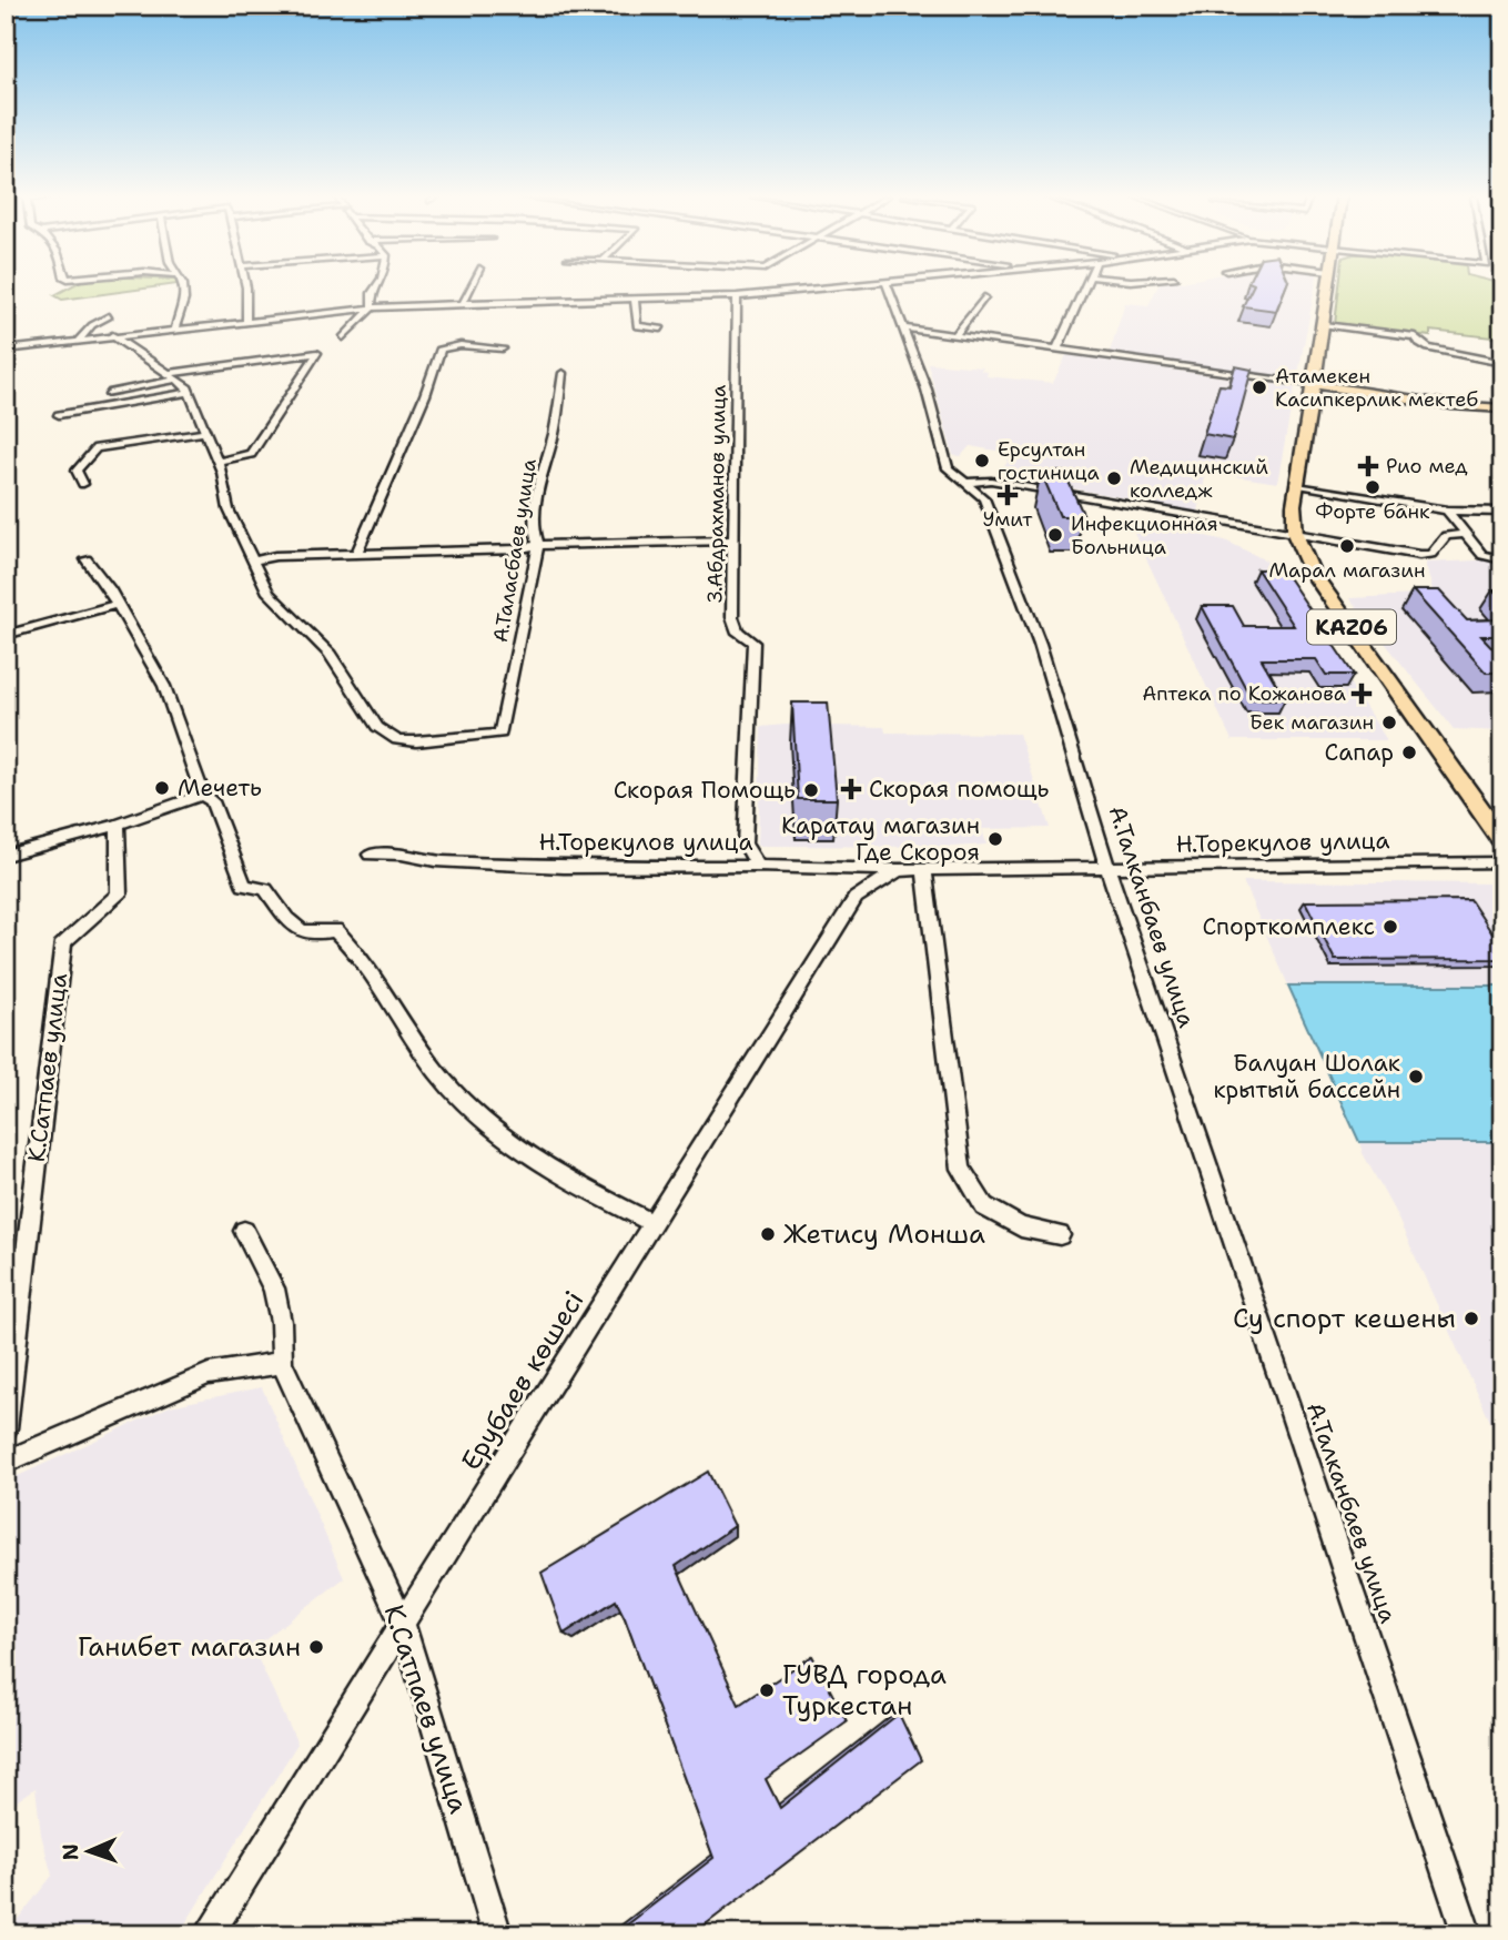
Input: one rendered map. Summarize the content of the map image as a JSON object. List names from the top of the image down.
{
  "streets": {
    "main road": ["KАZ06"],
    "street": [
      "З.Абдрахманов улица",
      "А.Таласбаев улица",
      "Н.Торекулов улица",
      "А.Талканбаев улица",
      "К.Сатпаев улица",
      "Ерубаев көшесі"
    ]
  },
  "crossings": [
    ["З.Абдрахманов улица", "Н.Торекулов улица"],
    ["Н.Торекулов улица", "А.Талканбаев улица"],
    ["Н.Торекулов улица", "Ерубаев көшесі"],
    ["К.Сатпаев улица", "Ерубаев көшесі"]
  ],
  "places": {
    "other": [
      "Атамекен Касипкерлик мектеб",
      "Ерсултан гостиница",
      "Медицинский колледж",
      "Форте банк",
      "Инфекционная Больница",
      "Марал магазин",
      "Бек магазин",
      "Сапар",
      "Мечеть",
      "Скорая Помощь",
      "Каратау магазин Где Скороя",
      "Спорткомплекс",
      "Балуан Шолак крытый бассейн",
      "Жетису Монша",
      "Су спорт кешены",
      "Ганибет магазин",
      "ГУВД города Туркестан"
    ],
    "health": [
      "Рио мед",
      "Умит",
      "Аптека по Кожанова",
      "Скорая помощь"
    ]
  },
  "north": "left"
}
